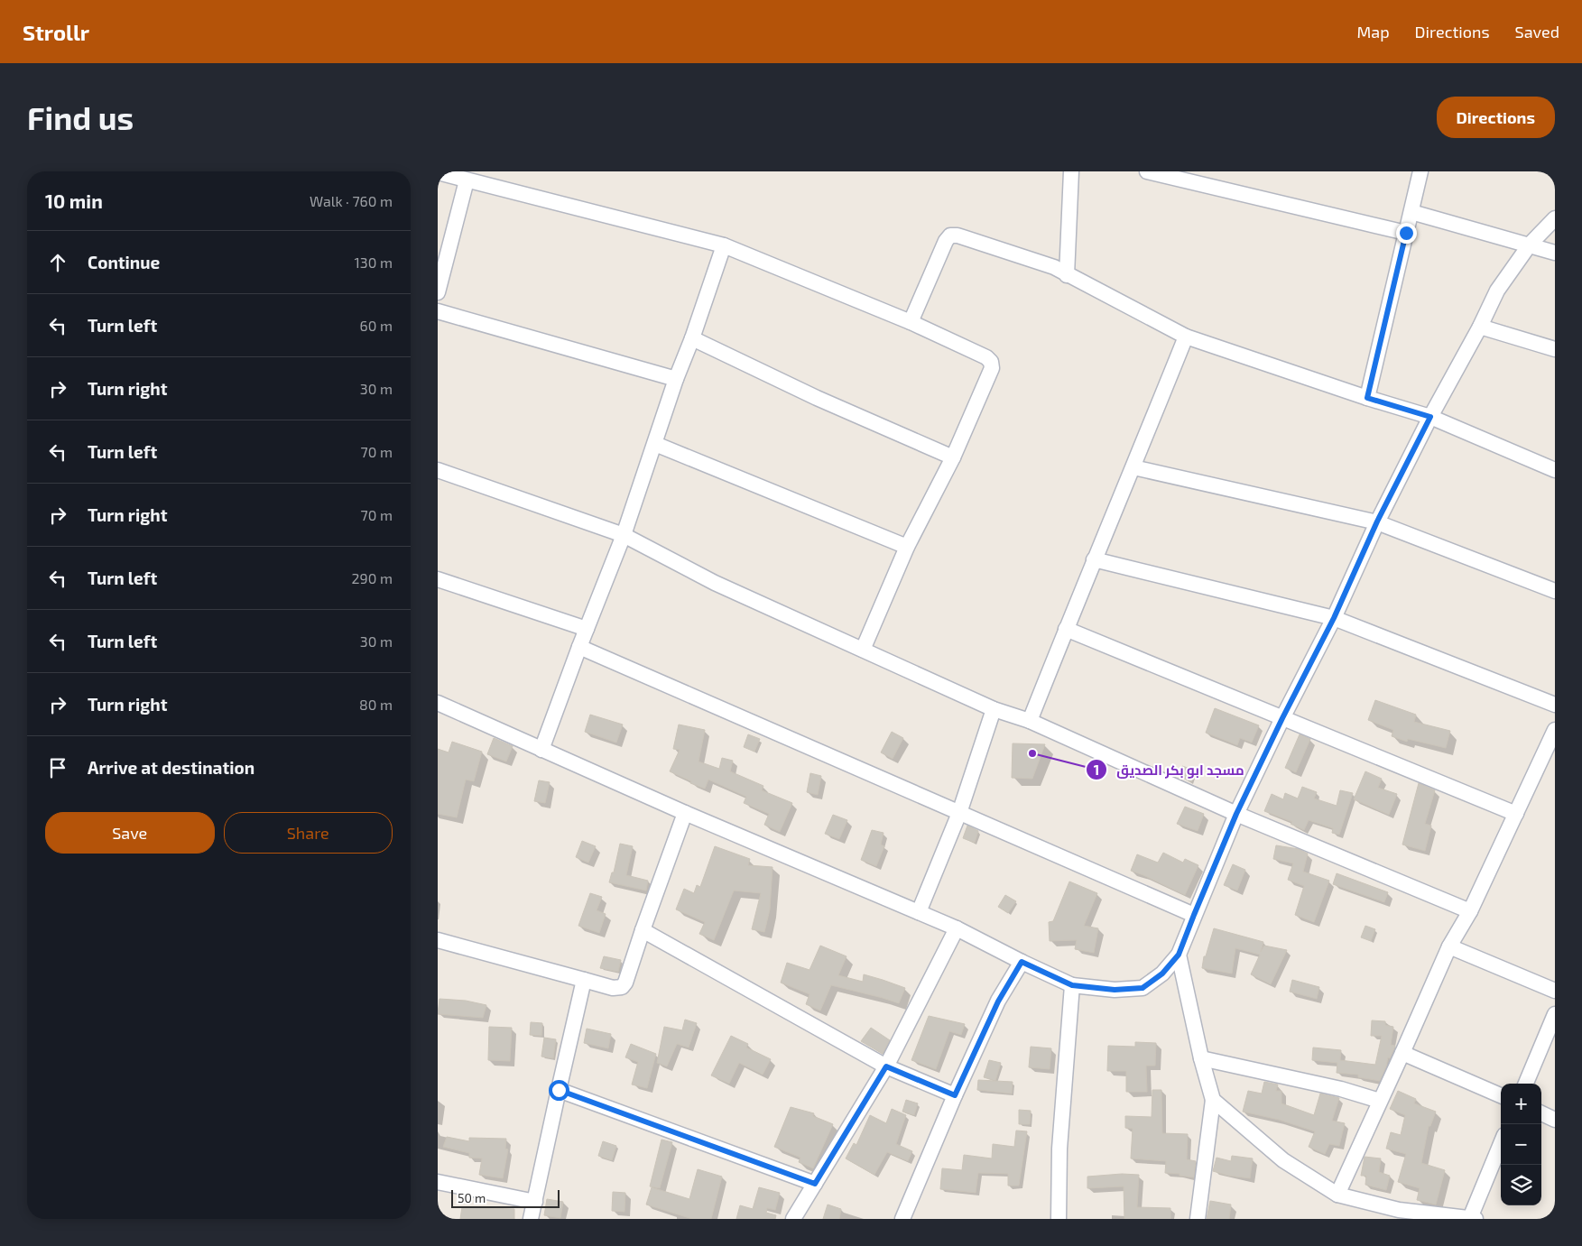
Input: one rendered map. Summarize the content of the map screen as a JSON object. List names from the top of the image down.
{
  "places": ["مسجد ابو بكر الصديق"],
  "scale_bar": "50 m",
  "page": {
    "header": "Strollr",
    "nav": ["Map", "Directions", "Saved"],
    "buttons": [
      "Directions",
      ["Save", "Share"]
    ],
    "title": "Find us",
    "heading": ["10 min", "Walk · 760 m"],
    "list": [
      ["Continue", "130 m"],
      ["Turn left", "60 m"],
      ["Turn right", "30 m"],
      ["Turn left", "70 m"],
      ["Turn right", "70 m"],
      ["Turn left", "290 m"],
      ["Turn left", "30 m"],
      ["Turn right", "80 m"],
      "Arrive at destination"
    ],
    "map_buttons": ["+", "−"],
    "scale": "50 m"
  }
}
